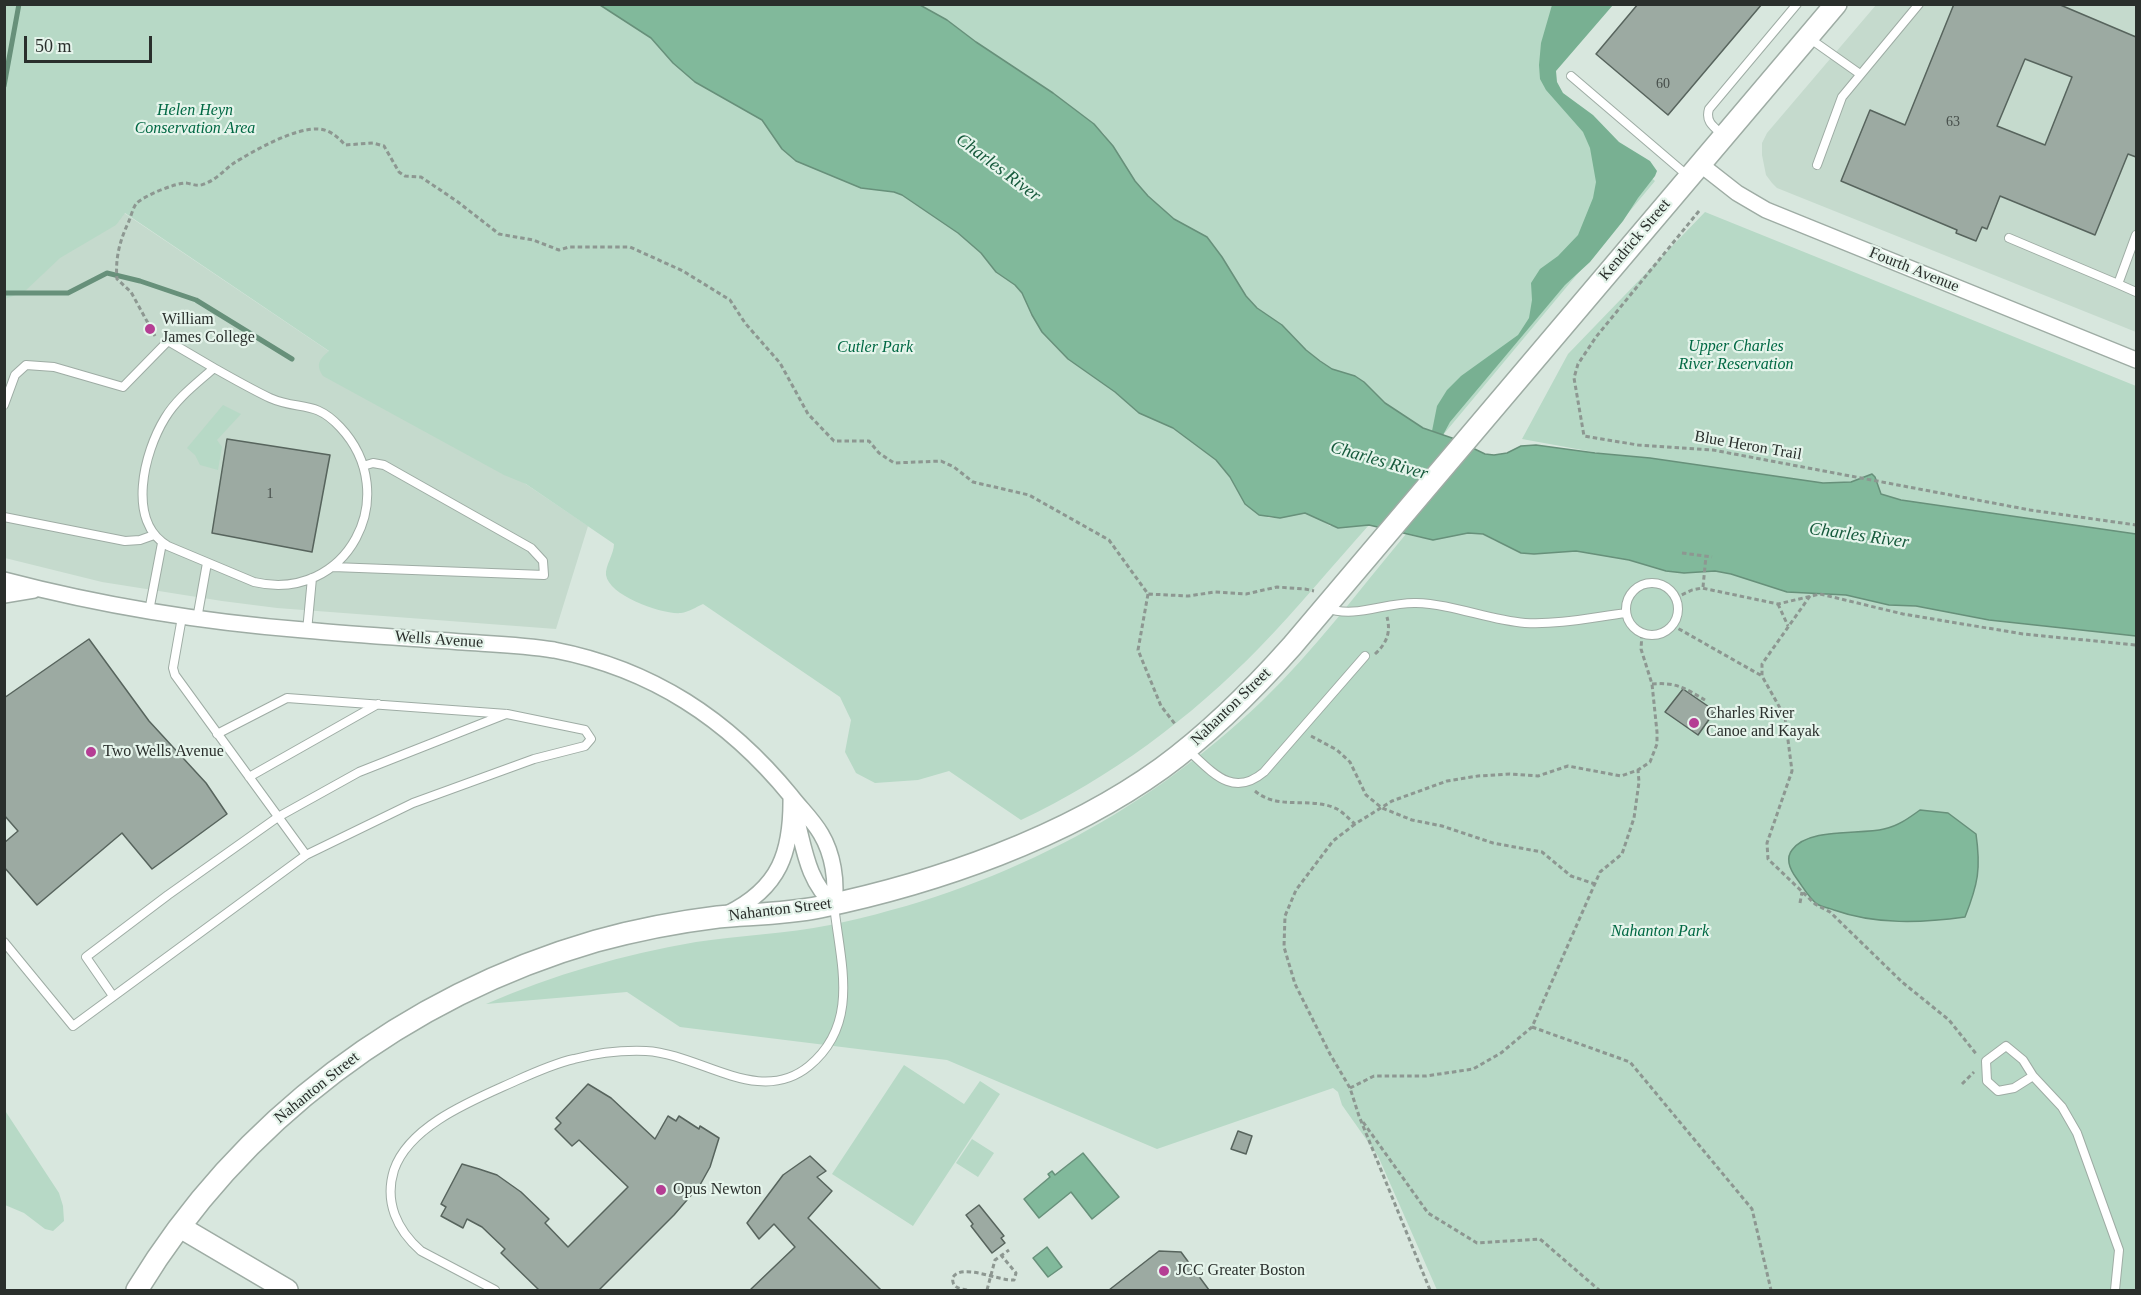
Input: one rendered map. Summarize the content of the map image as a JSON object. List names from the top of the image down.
{
  "streets": {
    "main road": ["Kendrick Street", "Nahanton Street"],
    "street": ["Fourth Avenue", "Wells Avenue"],
    "path": ["Blue Heron Trail"]
  },
  "crossings": [
    ["Kendrick Street", "Fourth Avenue"],
    ["Kendrick Street", "Nahanton Street"],
    ["Wells Avenue", "Nahanton Street"]
  ],
  "water": ["Charles River"],
  "parks": [
    "Helen Heyn Conservation Area",
    "Upper Charles River Reservation",
    "Cutler Park",
    "Nahanton Park"
  ],
  "places": [
    "William James College",
    "Charles River Canoe and Kayak",
    "Two Wells Avenue",
    "Opus Newton",
    "JCC Greater Boston"
  ],
  "house_numbers": ["60", "63", "1"],
  "scale_bar": "50 m"
}
